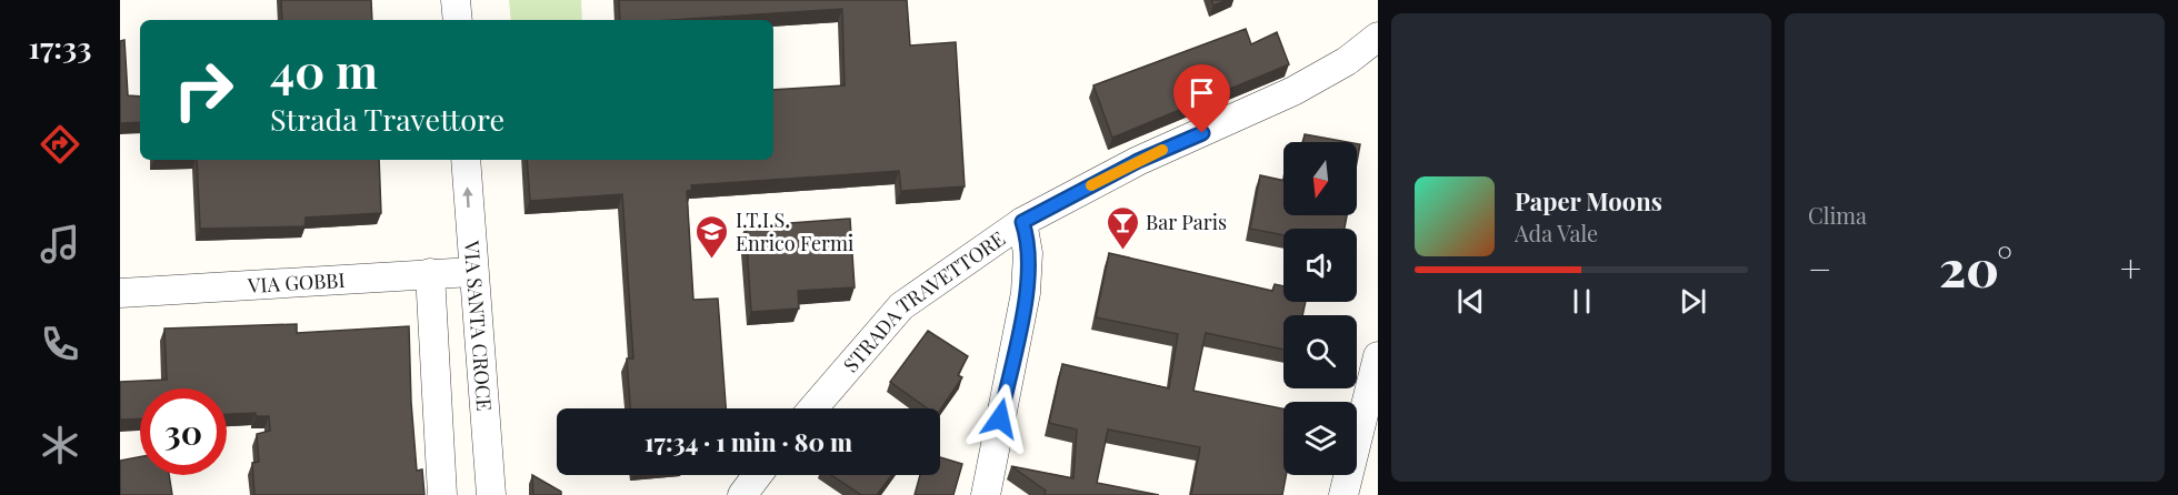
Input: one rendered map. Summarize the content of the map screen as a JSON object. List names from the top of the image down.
{
  "streets": {
    "street": ["VIA GOBBI", "STRADA TRAVETTORE", "VIA SANTA CROCE"]
  },
  "crossings": [
    ["VIA GOBBI", "VIA SANTA CROCE"]
  ],
  "places": {
    "bar": ["Bar Paris"],
    "school or university": ["I.T.I.S. Enrico Fermi"]
  },
  "north": "bottom",
  "page": {
    "tabs": "17:33",
    "tile": "Clima",
    "turn": ["40 m", "Strada Travettore"],
    "song": ["Paper Moons", "Ada Vale"],
    "heat": ["−", "20°", "+"],
    "limit": "30",
    "trip": "17:34 · 1 min · 80 m"
  }
}
